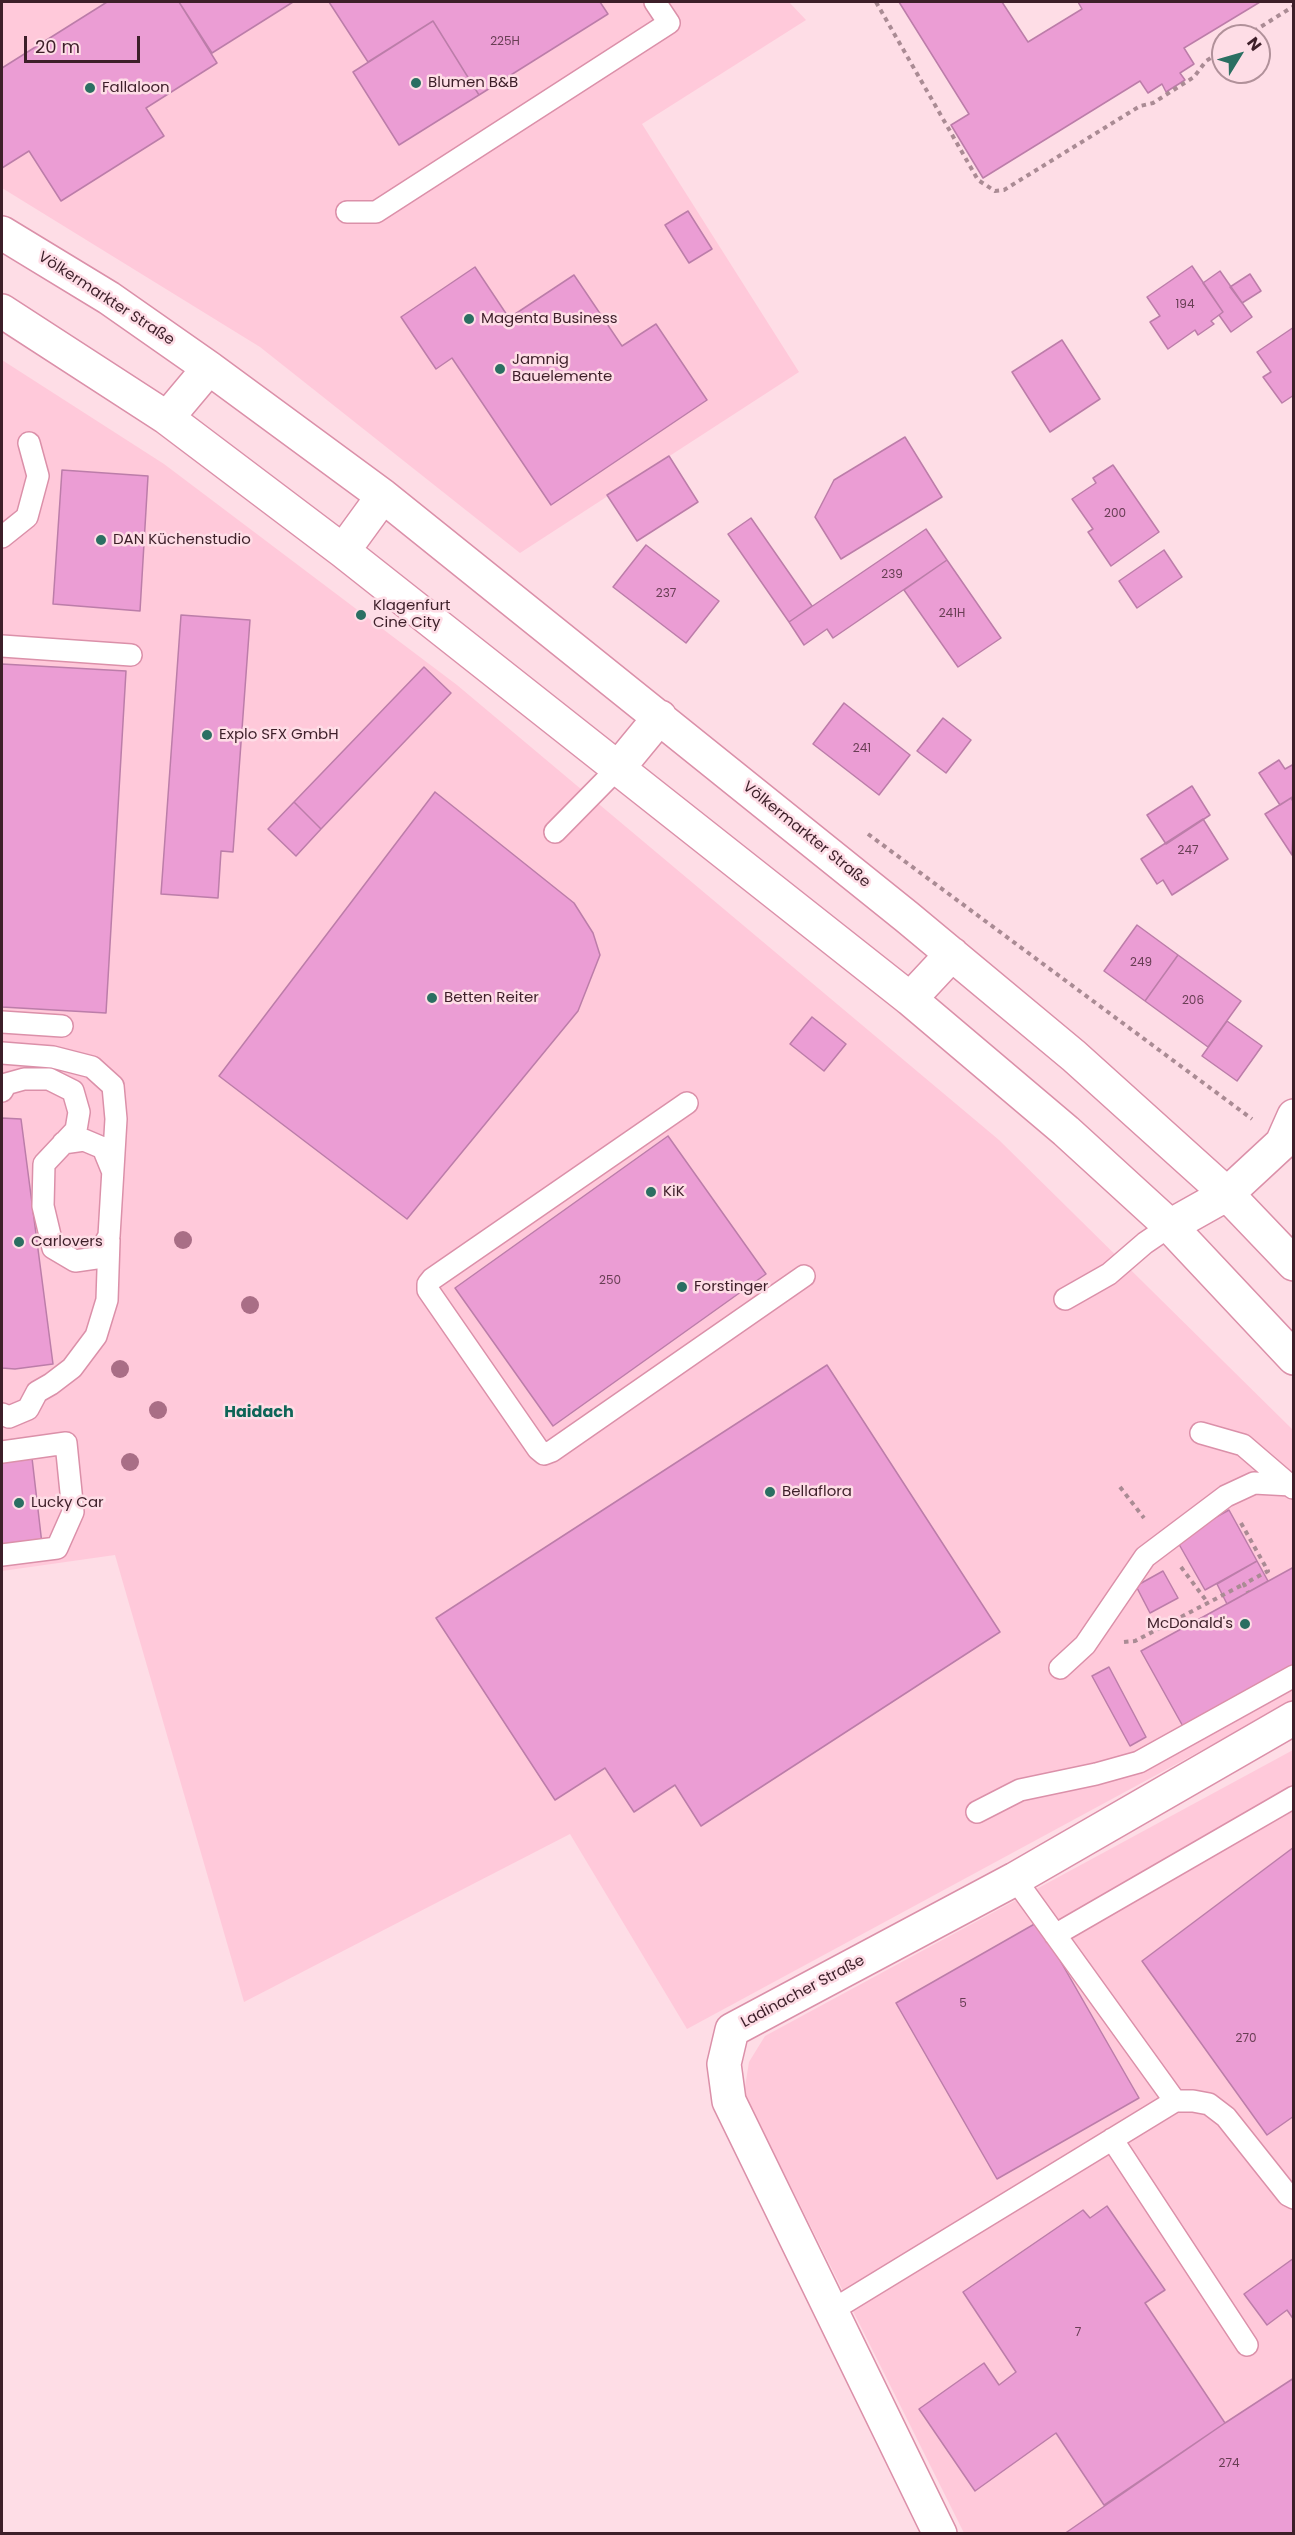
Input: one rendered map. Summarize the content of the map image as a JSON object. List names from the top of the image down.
{
  "streets": {
    "main road": ["Völkermarkter Straße", "Ladinacher Straße"]
  },
  "districts": ["Haidach"],
  "places": [
    "Blumen B&B",
    "Fallaloon",
    "Magenta Business",
    "Jamnig Bauelemente",
    "DAN Küchenstudio",
    "Klagenfurt Cine City",
    "Explo SFX GmbH",
    "Betten Reiter",
    "KiK",
    "Carlovers",
    "Forstinger",
    "Bellaflora",
    "Lucky Car",
    "McDonald's"
  ],
  "house_numbers": [
    "225H",
    "194",
    "200",
    "239",
    "237",
    "241H",
    "241",
    "247",
    "249",
    "206",
    "250",
    "5",
    "270",
    "7",
    "274"
  ],
  "scale_bar": "20 m",
  "north": "top right"
}
